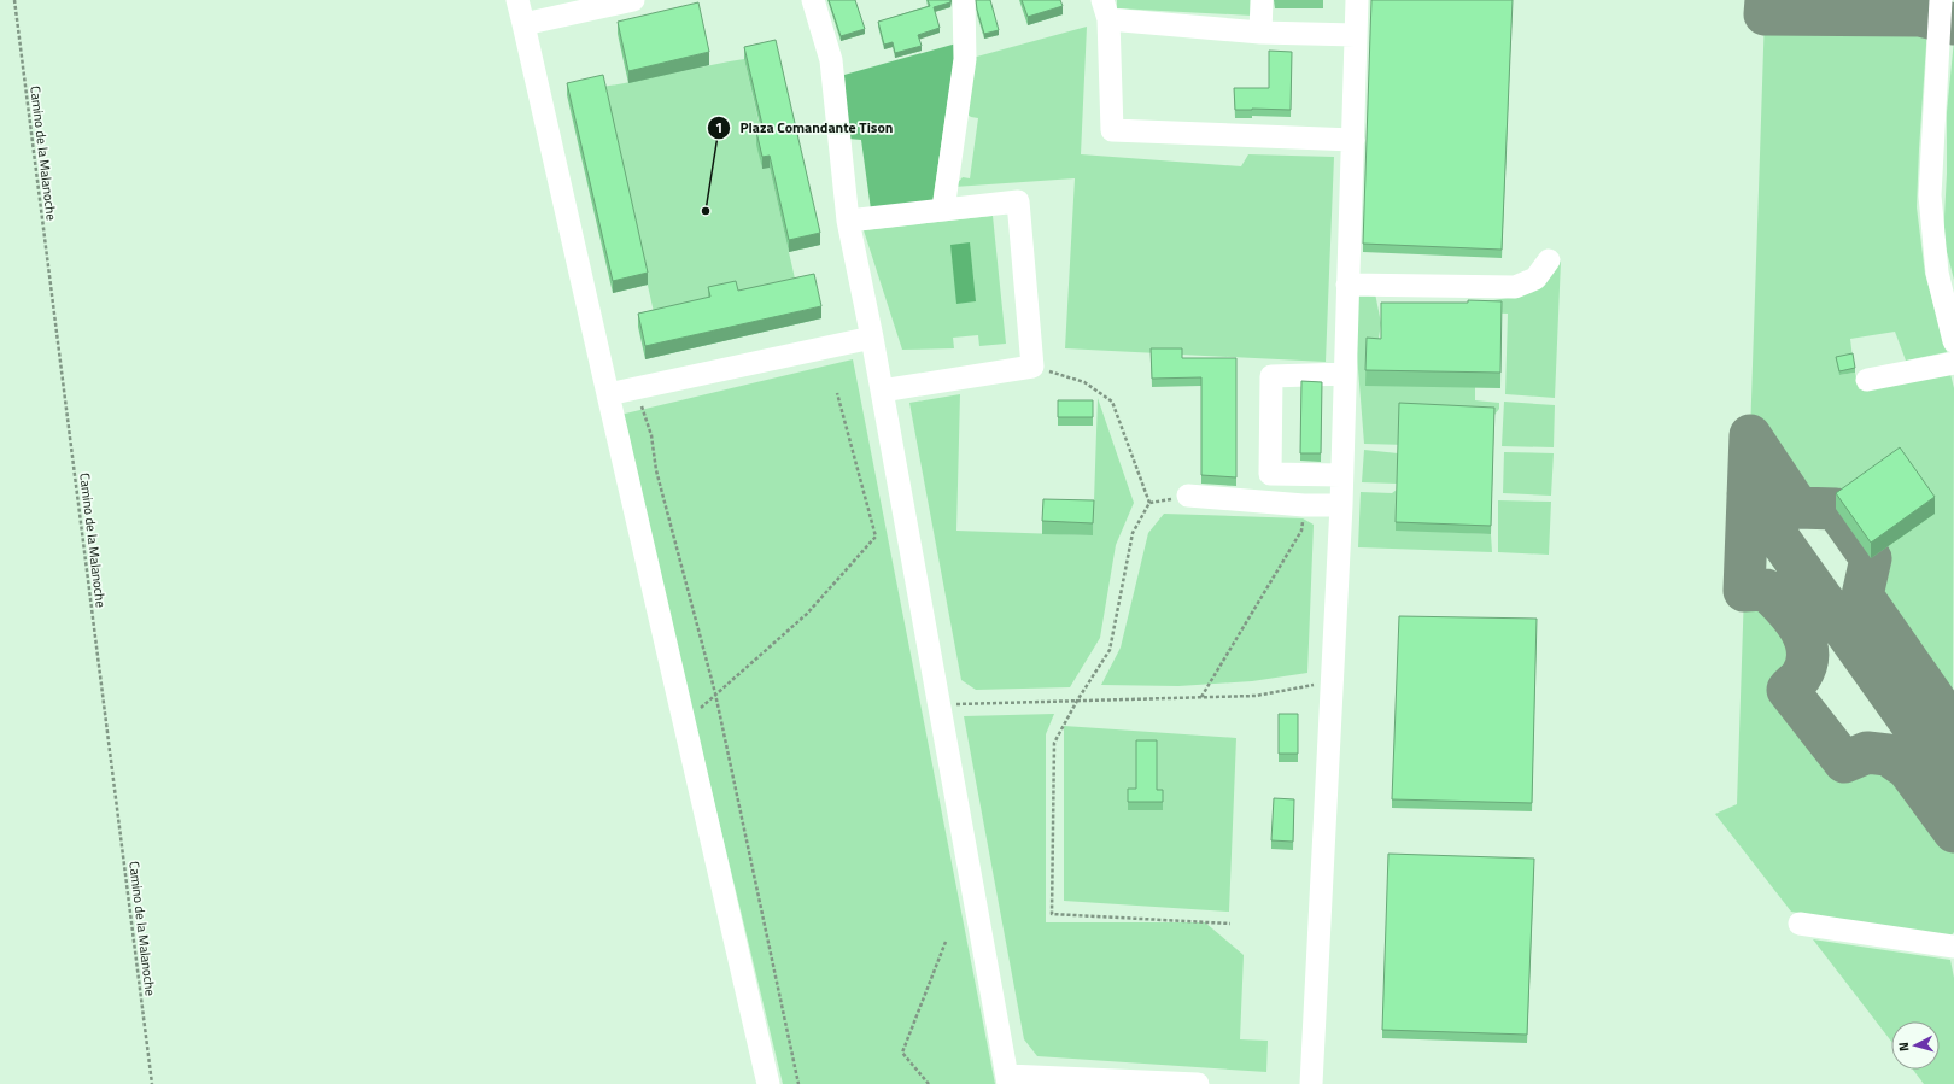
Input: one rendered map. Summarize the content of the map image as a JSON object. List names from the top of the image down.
{
  "streets": {
    "path": ["Camino de la Malanoche"]
  },
  "places": ["Plaza Comandante Tison"],
  "north": "left"
}
